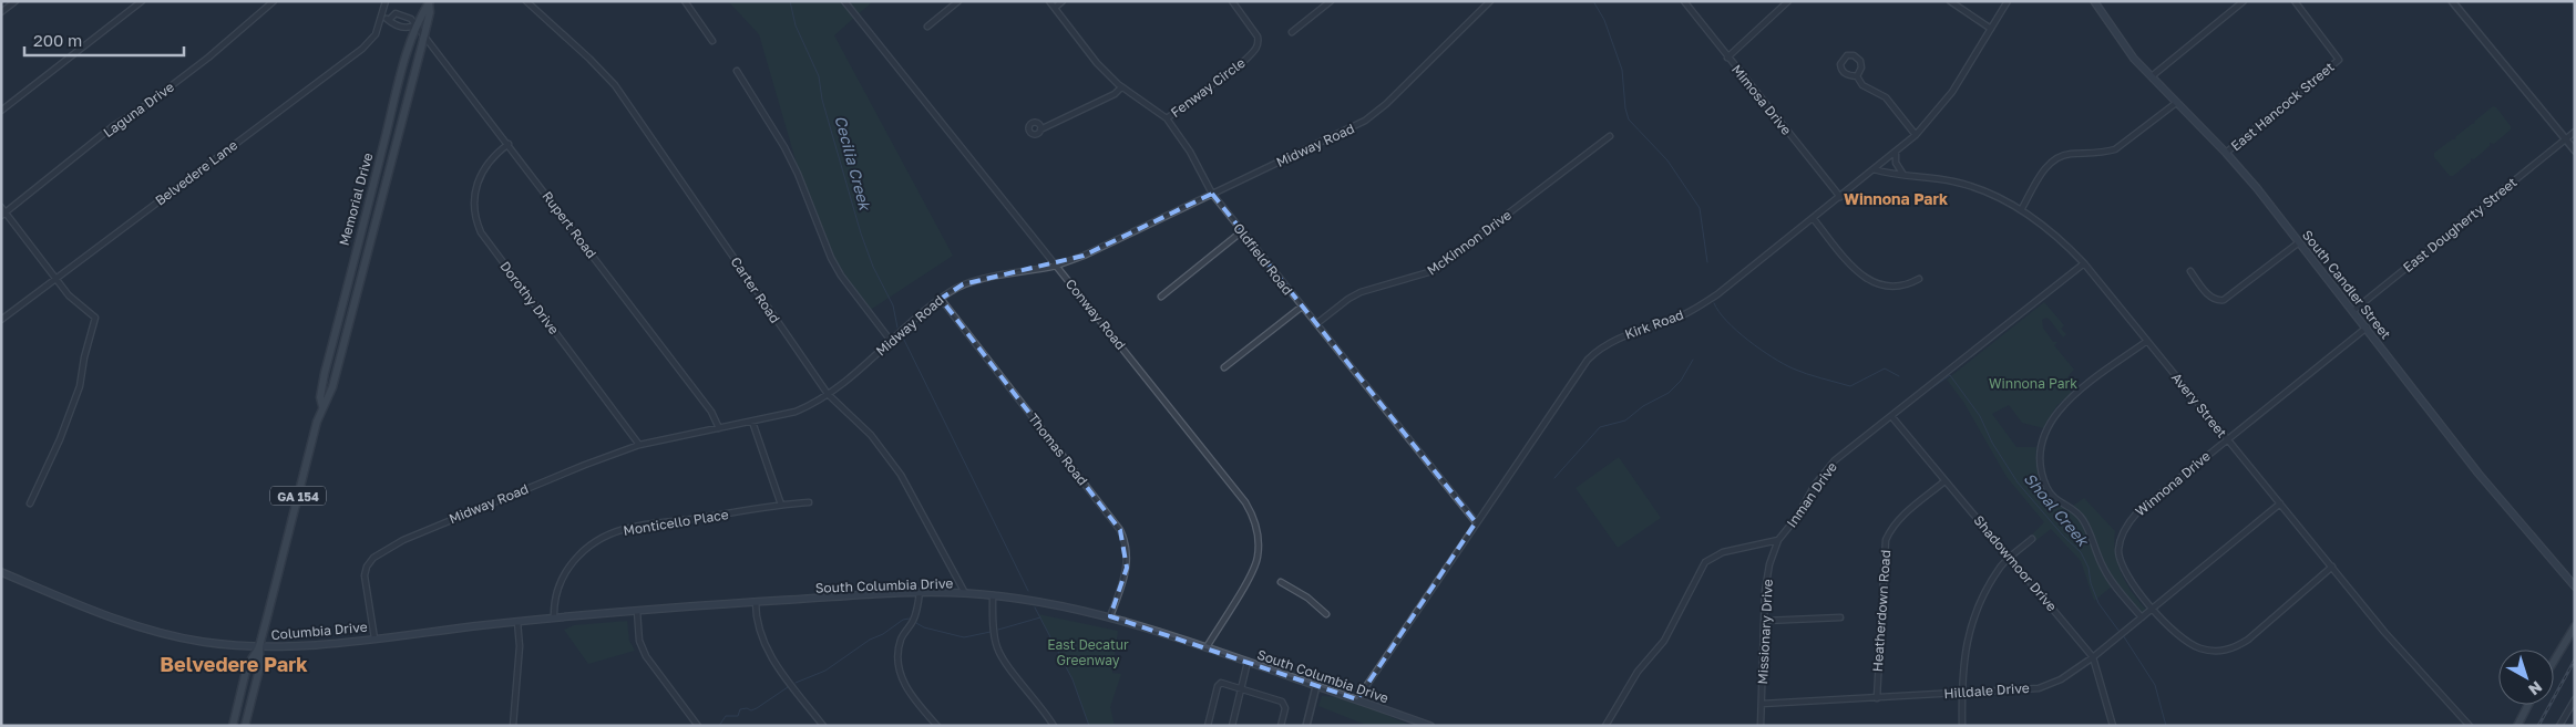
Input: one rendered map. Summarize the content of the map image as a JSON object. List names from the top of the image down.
{
  "streets": {
    "main road": [
      "Memorial Drive",
      "South Candler Street",
      "GA 154",
      "South Columbia Drive",
      "Columbia Drive"
    ],
    "street": [
      "Fenway Circle",
      "Mimosa Drive",
      "East Hancock Street",
      "Laguna Drive",
      "Midway Road",
      "Belvedere Lane",
      "Rupert Road",
      "East Dougherty Street",
      "McKinnon Drive",
      "Oldfield Road",
      "Carter Road",
      "Dorothy Drive",
      "Conway Road",
      "Kirk Road",
      "Avery Street",
      "Thomas Road",
      "Winnona Drive",
      "Inman Drive",
      "Monticello Place",
      "Shadowmoor Drive",
      "Heatherdown Road",
      "Missionary Drive",
      "Hilldale Drive"
    ]
  },
  "crossings": [
    ["Fenway Circle", "Oldfield Road"],
    ["Mimosa Drive", "Kirk Road"],
    ["East Hancock Street", "South Candler Street"],
    ["Midway Road", "Rupert Road"],
    ["Midway Road", "Oldfield Road"],
    ["Midway Road", "Carter Road"],
    ["Midway Road", "Dorothy Drive"],
    ["Midway Road", "Conway Road"],
    ["Midway Road", "Thomas Road"],
    ["Midway Road", "Columbia Drive"],
    ["Belvedere Lane", "Rupert Road"],
    ["Memorial Drive", "Rupert Road"],
    ["Memorial Drive", "Columbia Drive"],
    ["Rupert Road", "Dorothy Drive"],
    ["East Dougherty Street", "South Candler Street"],
    ["McKinnon Drive", "Oldfield Road"],
    ["Oldfield Road", "Kirk Road"],
    ["South Candler Street", "Winnona Drive"],
    ["Carter Road", "South Columbia Drive"],
    ["Conway Road", "South Columbia Drive"],
    ["Kirk Road", "Avery Street"],
    ["Kirk Road", "South Columbia Drive"],
    ["Avery Street", "Winnona Drive"],
    ["Avery Street", "Inman Drive"],
    ["Avery Street", "Hilldale Drive"],
    ["Thomas Road", "South Columbia Drive"],
    ["Winnona Drive", "Hilldale Drive"],
    ["Inman Drive", "Shadowmoor Drive"],
    ["Inman Drive", "Missionary Drive"],
    ["Monticello Place", "South Columbia Drive"],
    ["Shadowmoor Drive", "Heatherdown Road"],
    ["Shadowmoor Drive", "Hilldale Drive"],
    ["South Columbia Drive", "Columbia Drive"],
    ["Heatherdown Road", "Hilldale Drive"],
    ["Missionary Drive", "Hilldale Drive"]
  ],
  "districts": ["Winnona Park", "Belvedere Park"],
  "water": ["Cecilia Creek", "Shoal Creek"],
  "parks": ["Winnona Park", "East Decatur Greenway"],
  "scale_bar": "200 m",
  "north": "bottom right"
}
